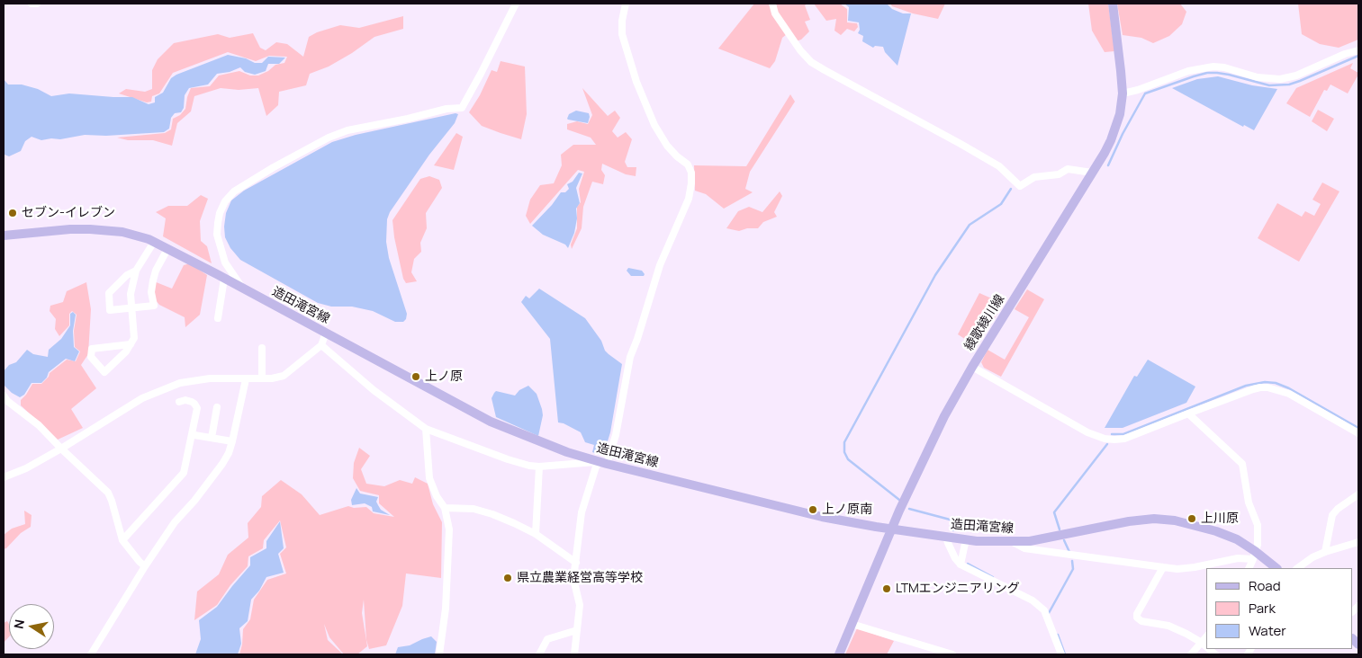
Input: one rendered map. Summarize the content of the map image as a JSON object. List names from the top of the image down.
{
  "streets": {
    "main road": ["造田滝宮線", "綾歌綾川線"]
  },
  "crossings": [
    ["造田滝宮線", "綾歌綾川線"]
  ],
  "places": [
    "セブン-イレブン",
    "上ノ原",
    "上ノ原南",
    "上川原",
    "県立農業経営高等学校",
    "LTMエンジニアリング"
  ],
  "legend": ["Road", "Park", "Water"],
  "north": "left"
}
